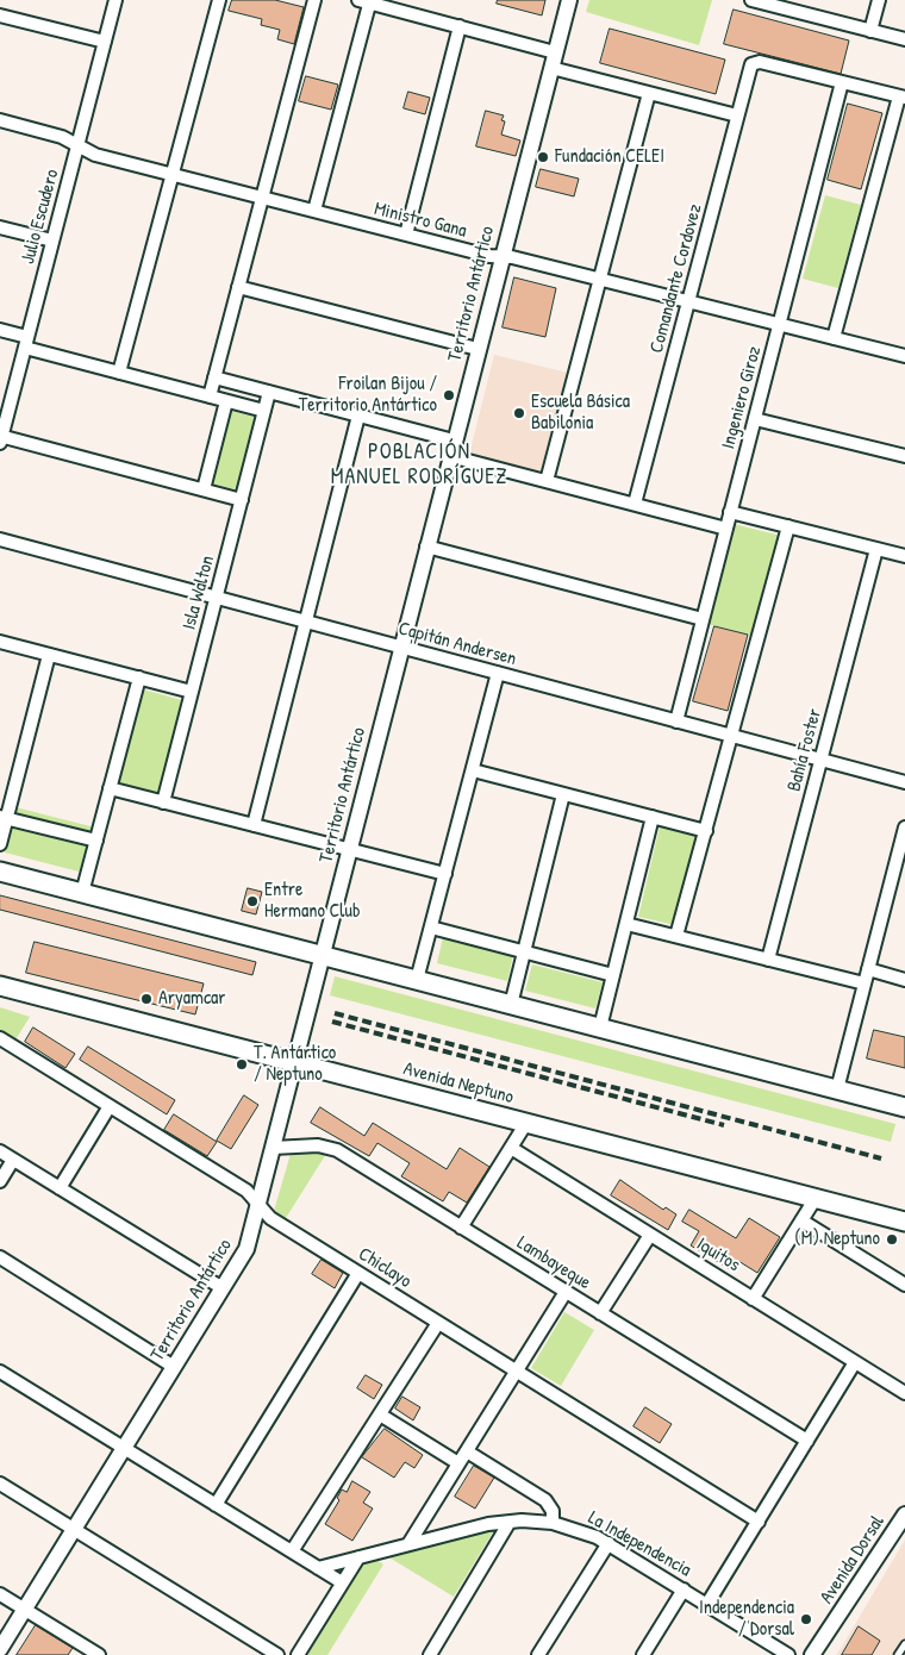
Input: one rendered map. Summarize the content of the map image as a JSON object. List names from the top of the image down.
{
  "streets": {
    "main road": ["Avenida Neptuno"],
    "street": [
      "Julio Escudero",
      "Ministro Gana",
      "Comandante Cordovez",
      "Territorio Antártico",
      "Ingeniero Giroz",
      "Isla Walton",
      "Capitán Andersen",
      "Bahía Foster",
      "Iquitos",
      "Lambayeque",
      "Chiclayo",
      "La Independencia",
      "Avenida Dorsal"
    ]
  },
  "crossings": [
    ["Julio Escudero", "Ministro Gana"],
    ["Ministro Gana", "Comandante Cordovez"],
    ["Ministro Gana", "Territorio Antártico"],
    ["Ministro Gana", "Ingeniero Giroz"],
    ["Comandante Cordovez", "Ingeniero Giroz"],
    ["Territorio Antártico", "Capitán Andersen"],
    ["Territorio Antártico", "Avenida Neptuno"],
    ["Territorio Antártico", "Lambayeque"],
    ["Territorio Antártico", "Chiclayo"],
    ["Ingeniero Giroz", "Capitán Andersen"],
    ["Isla Walton", "Capitán Andersen"],
    ["Capitán Andersen", "Bahía Foster"]
  ],
  "districts": ["POBLACIÓN MANUEL RODRÍGUEZ"],
  "places": [
    "Fundación CELEI",
    "Froilan Bijou / Territorio Antártico",
    "Escuela Básica Babilonia",
    "Entre Hermano Club",
    "Aryamcar",
    "T. Antártico / Neptuno",
    "(M) Neptuno",
    "Independencia / Dorsal"
  ]
}
